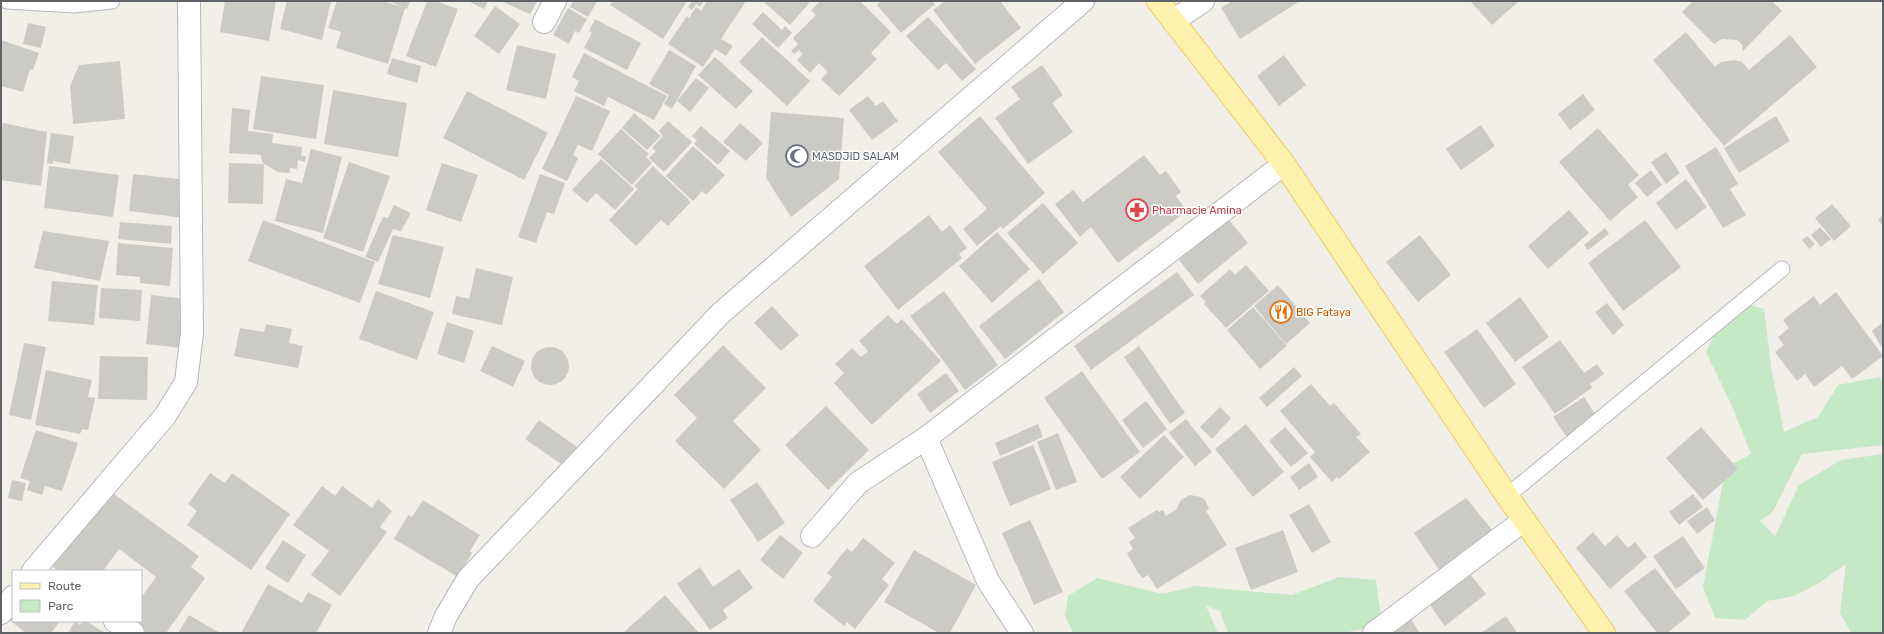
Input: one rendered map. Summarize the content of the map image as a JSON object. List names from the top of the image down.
{
  "places": {
    "mosque": ["MASDJID SALAM"],
    "pharmacy": ["Pharmacie Amina"],
    "restaurant": ["BIG Fataya"]
  },
  "legend": ["Route", "Parc"]
}
